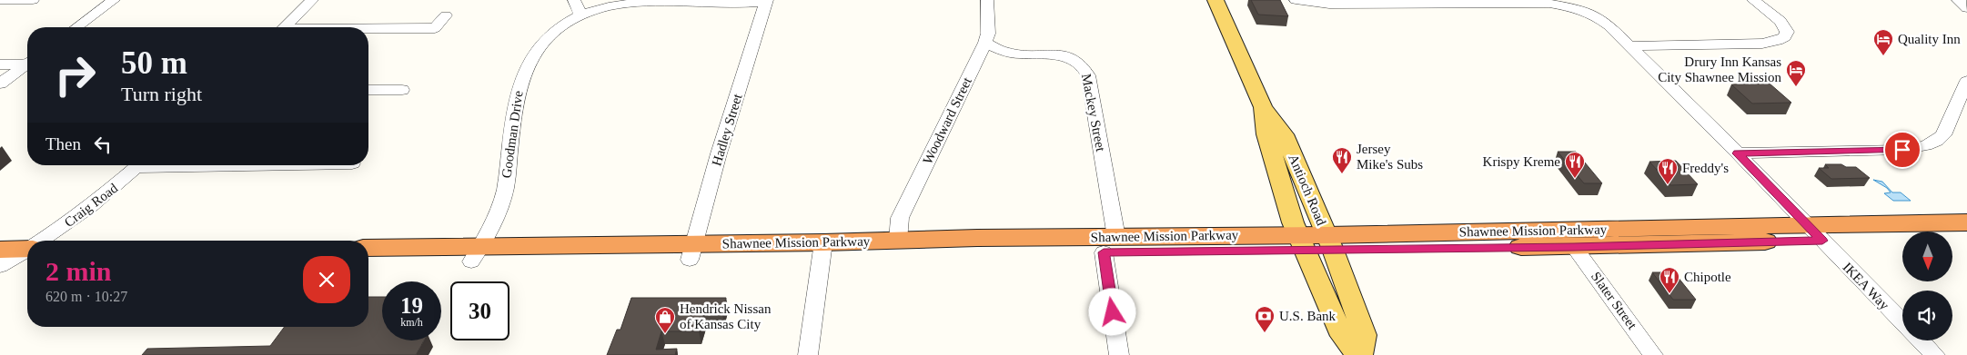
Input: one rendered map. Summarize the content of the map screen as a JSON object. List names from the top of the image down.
{
  "streets": {
    "highway": ["Shawnee Mission Parkway"],
    "main road": ["Antioch Road"],
    "street": [
      "Mackey Street",
      "Woodward Street",
      "Hadley Street",
      "Goodman Drive",
      "Craig Road",
      "IKEA Way",
      "Slater Street"
    ]
  },
  "crossings": [
    ["Mackey Street", "Woodward Street"],
    ["Mackey Street", "Shawnee Mission Parkway"],
    ["Woodward Street", "Shawnee Mission Parkway"],
    ["Hadley Street", "Goodman Drive"],
    ["Hadley Street", "Shawnee Mission Parkway"],
    ["Goodman Drive", "Shawnee Mission Parkway"],
    ["Antioch Road", "Shawnee Mission Parkway"],
    ["Shawnee Mission Parkway", "IKEA Way"],
    ["Shawnee Mission Parkway", "Slater Street"]
  ],
  "places": {
    "hotel": ["Quality Inn", "Drury Inn Kansas City Shawnee Mission"],
    "restaurant": [
      "Jersey Mike's Subs",
      "Krispy Kreme",
      "Freddy's",
      "Chipotle"
    ],
    "bank": ["U.S. Bank"],
    "shop": ["Hendrick Nissan of Kansas City"]
  },
  "north": "bottom",
  "page": {
    "turn": ["50 m", "Turn right"],
    "then": "Then",
    "heading": ["2 min", "620 m · 10:27"],
    "speed": "19 km/h",
    "limit": "30"
  }
}
